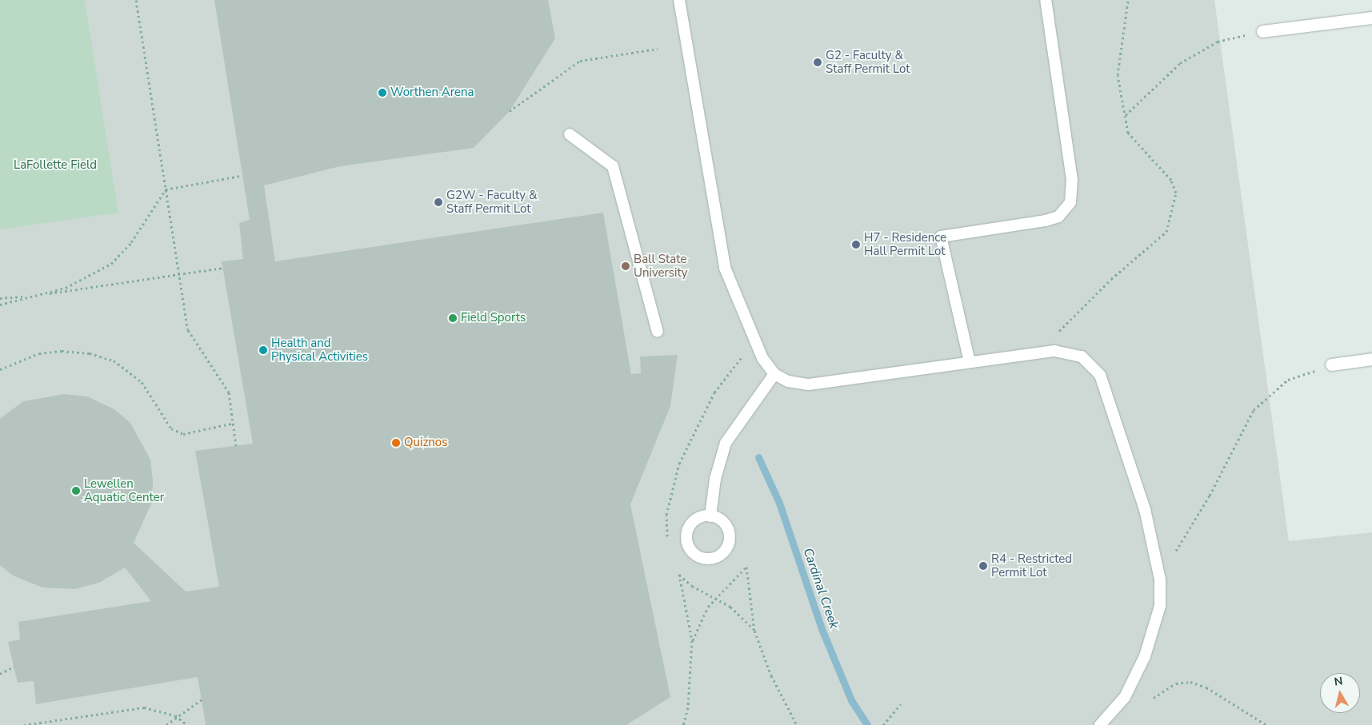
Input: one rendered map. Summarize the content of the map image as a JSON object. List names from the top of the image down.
{
  "water": ["Cardinal Creek"],
  "parks": ["LaFollette Field"],
  "places": [
    "G2 - Faculty & Staff Permit Lot",
    "Worthen Arena",
    "G2W - Faculty & Staff Permit Lot",
    "H7 - Residence Hall Permit Lot",
    "Ball State University",
    "Field Sports",
    "Health and Physical Activities",
    "Quiznos",
    "Lewellen Aquatic Center",
    "R4 - Restricted Permit Lot"
  ],
  "north": "top"
}
